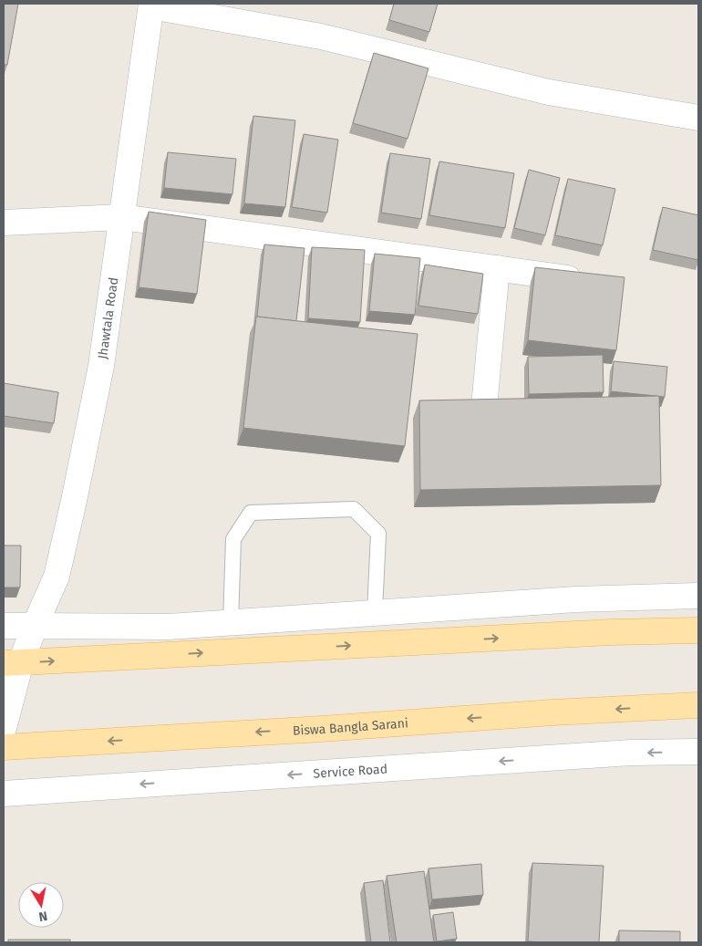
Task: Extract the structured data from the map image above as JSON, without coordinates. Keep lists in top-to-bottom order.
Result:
{
  "streets": {
    "main road": ["Biswa Bangla Sarani"],
    "street": ["Jhawtala Road", "Service Road"]
  },
  "north": "bottom"
}
